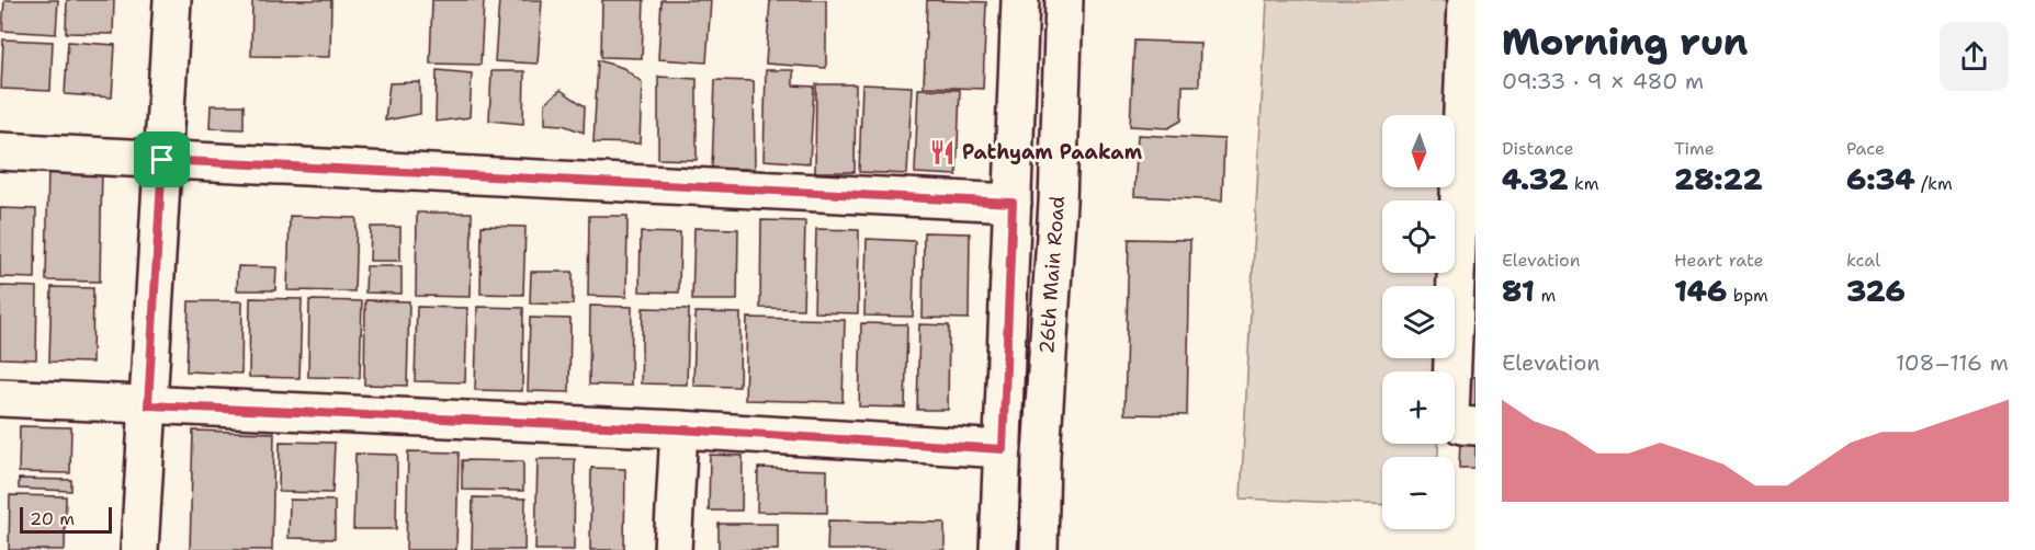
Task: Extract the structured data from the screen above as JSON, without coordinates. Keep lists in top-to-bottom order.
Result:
{
  "streets": {
    "street": ["26th Main Road"]
  },
  "places": {
    "restaurant": ["Pathyam Paakam"]
  },
  "scale_bar": "20 m",
  "north": "bottom",
  "page": {
    "heading": ["Morning run", "09:33 · 9 × 480 m"],
    "stats": [
      ["Distance", "4.32 km"],
      ["Time", "28:22"],
      ["Pace", "6:34 /km"],
      ["Elevation", "81 m"],
      ["Heart rate", "146 bpm"],
      ["kcal", "326"]
    ],
    "map_buttons": ["+", "−"],
    "chart": ["Elevation", "108–116 m"],
    "scale": "20 m"
  }
}
